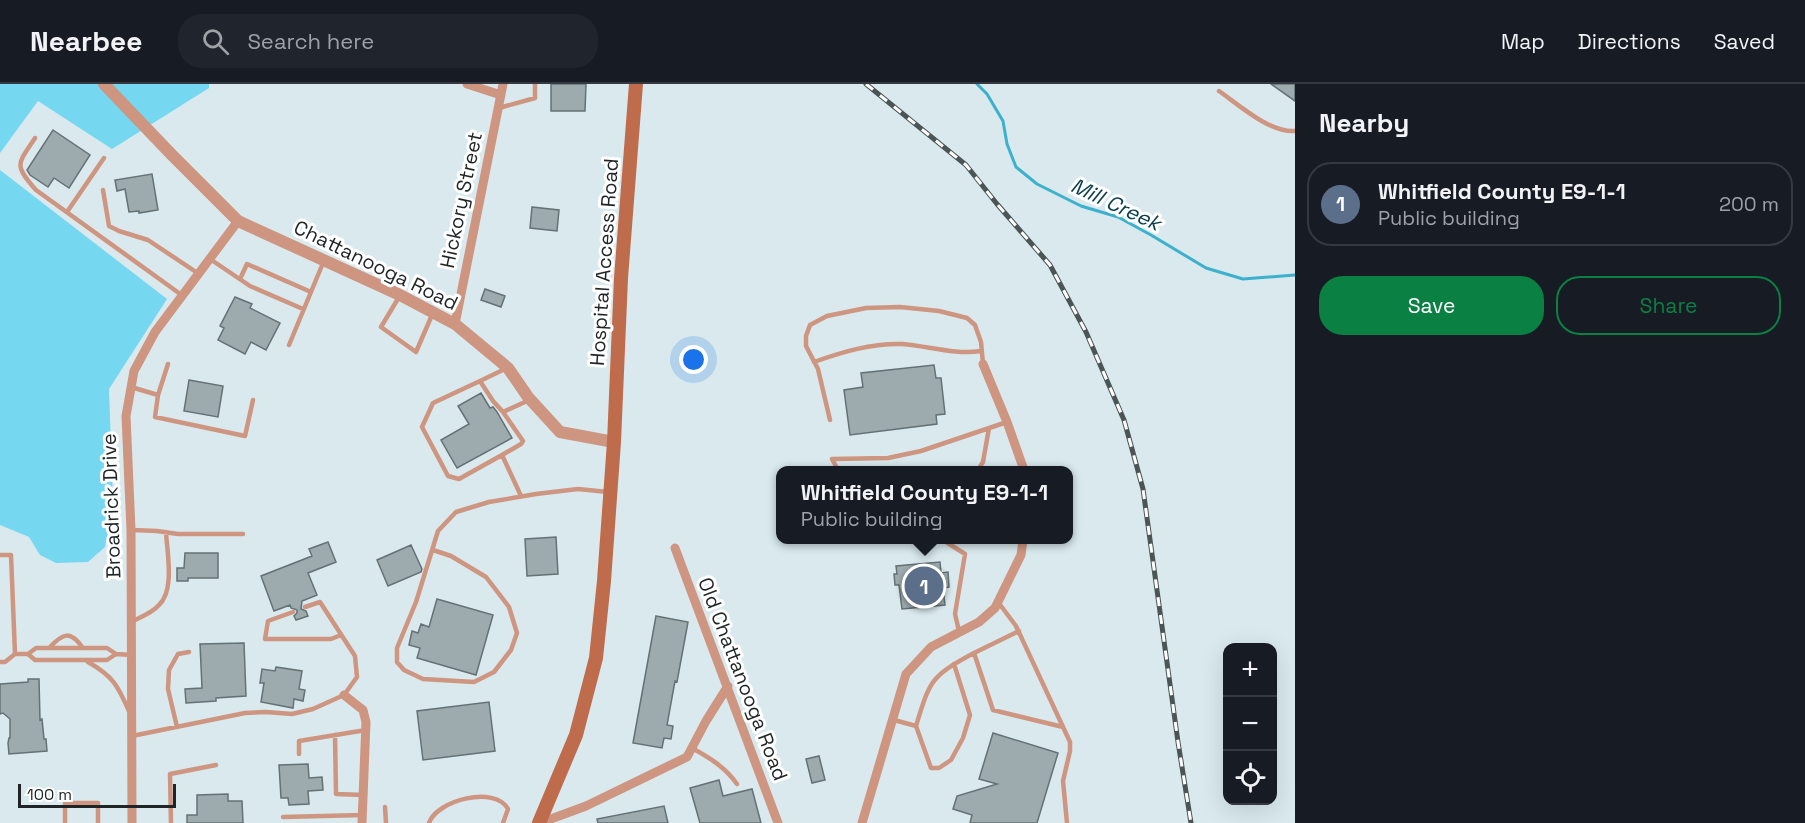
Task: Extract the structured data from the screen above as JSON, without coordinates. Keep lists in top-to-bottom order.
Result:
{
  "streets": {
    "main road": ["Hospital Access Road"],
    "street": [
      "Hickory Street",
      "Chattanooga Road",
      "Broadrick Drive",
      "Old Chattanooga Road"
    ]
  },
  "crossings": [
    ["Hickory Street", "Chattanooga Road"],
    ["Hospital Access Road", "Chattanooga Road"],
    ["Chattanooga Road", "Broadrick Drive"]
  ],
  "water": ["Mill Creek"],
  "scale_bar": "100 m",
  "page": {
    "header": "Nearbee",
    "search": "Search here",
    "nav": ["Map", "Directions", "Saved"],
    "heading": "Nearby",
    "list": [
      {
        "mark": "1",
        "name": "Whitfield County E9-1-1",
        "note": "Public building",
        "value": "200 m"
      }
    ],
    "buttons": ["Save", "Share"],
    "popup": ["Whitfield County E9-1-1", "Public building"],
    "pins": "1",
    "map_buttons": ["+", "−"],
    "scale": "100 m"
  }
}
